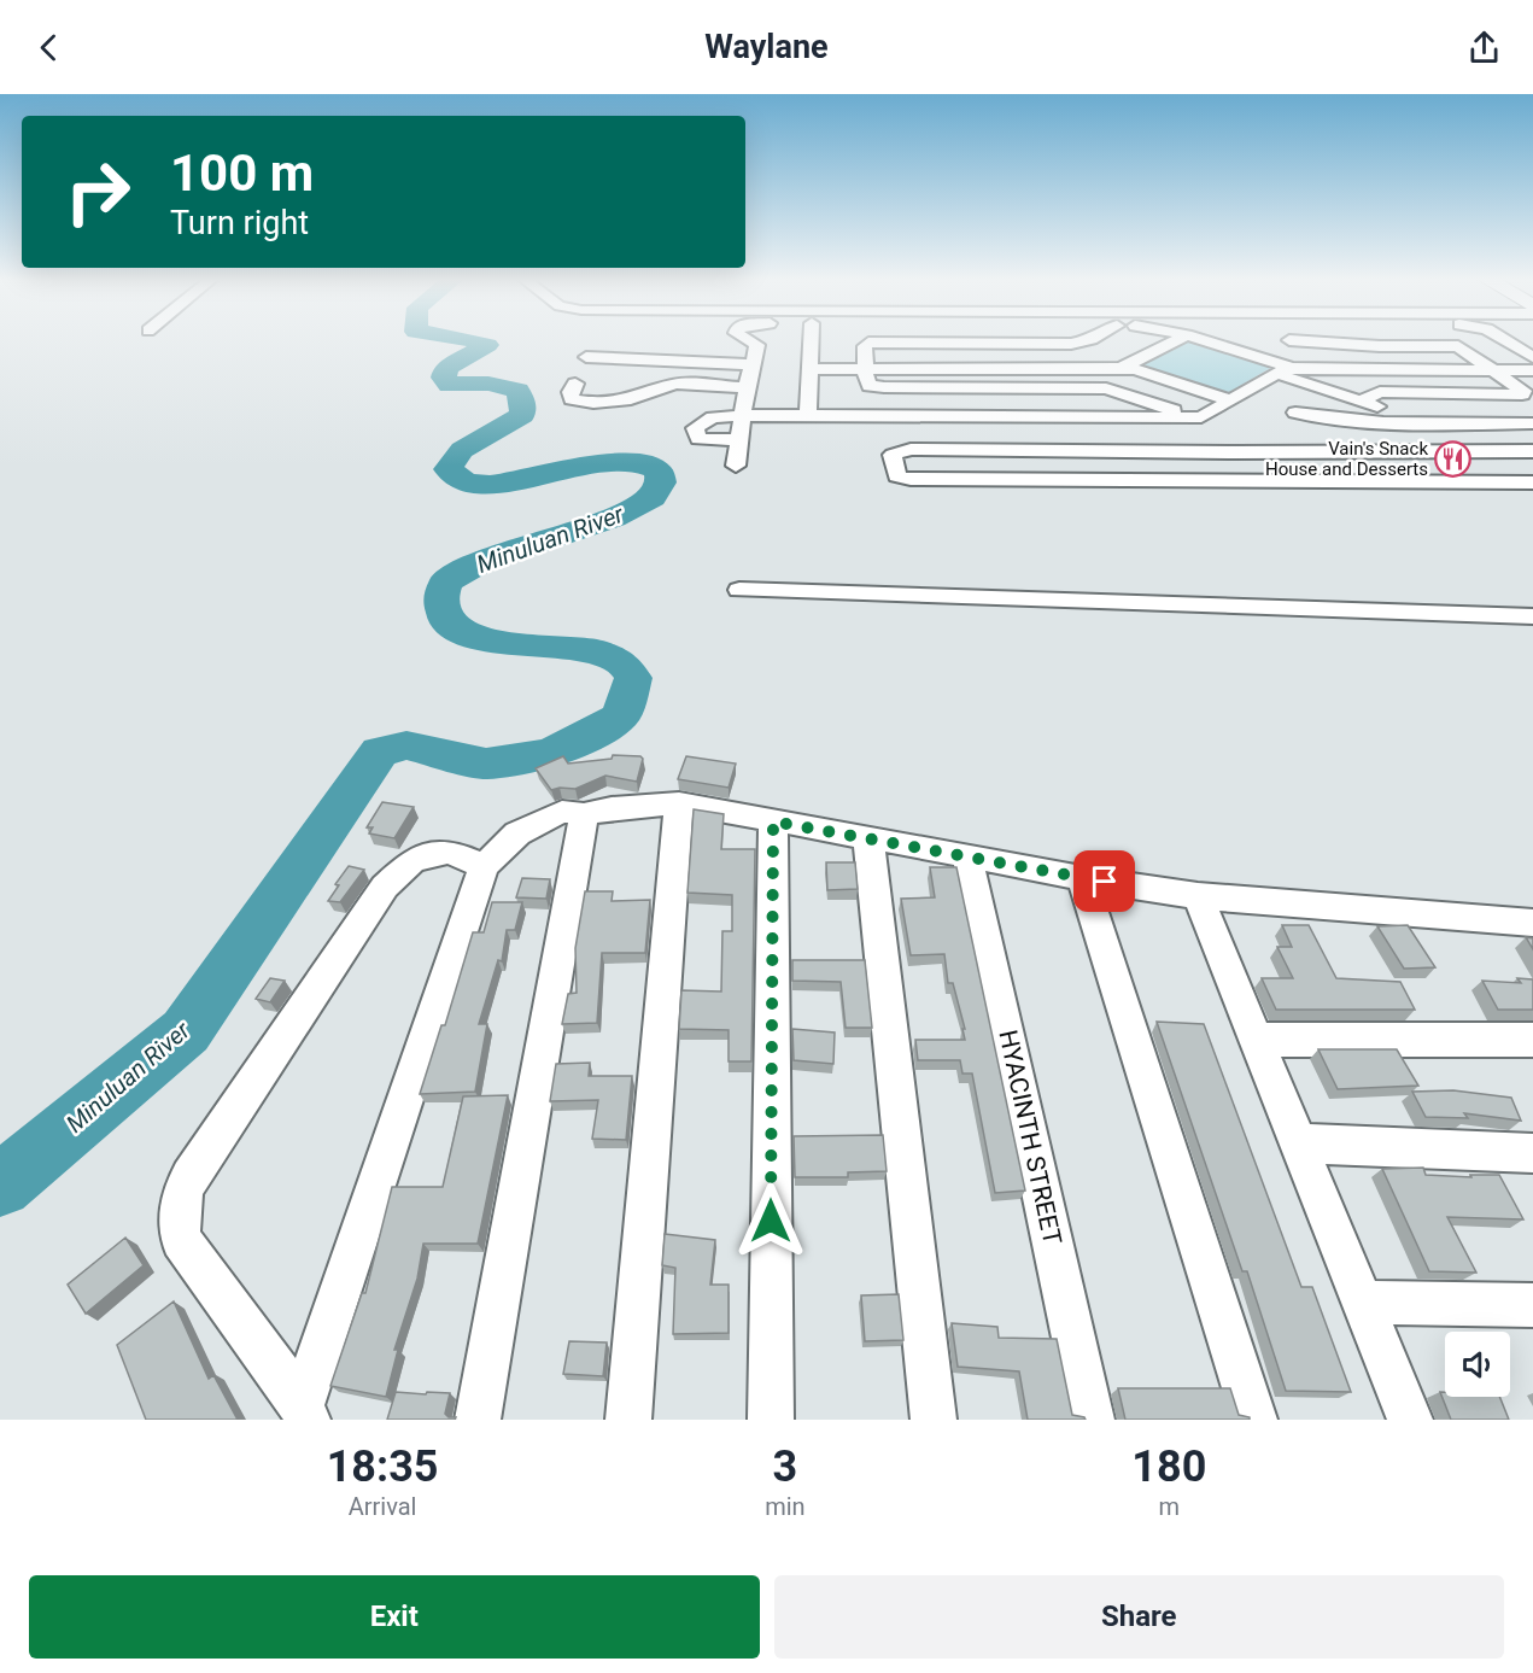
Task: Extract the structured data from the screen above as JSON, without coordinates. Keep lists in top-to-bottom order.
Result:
{
  "streets": {
    "street": ["HYACINTH STREET"]
  },
  "water": ["Minuluan River"],
  "places": {
    "restaurant": ["Vain's Snack House and Desserts"]
  },
  "page": {
    "header": "Waylane",
    "turn": ["100 m", "Turn right"],
    "eta": [
      "18:35",
      "Arrival",
      "3",
      "min",
      "180",
      "m"
    ],
    "buttons": ["Exit", "Share"]
  }
}
